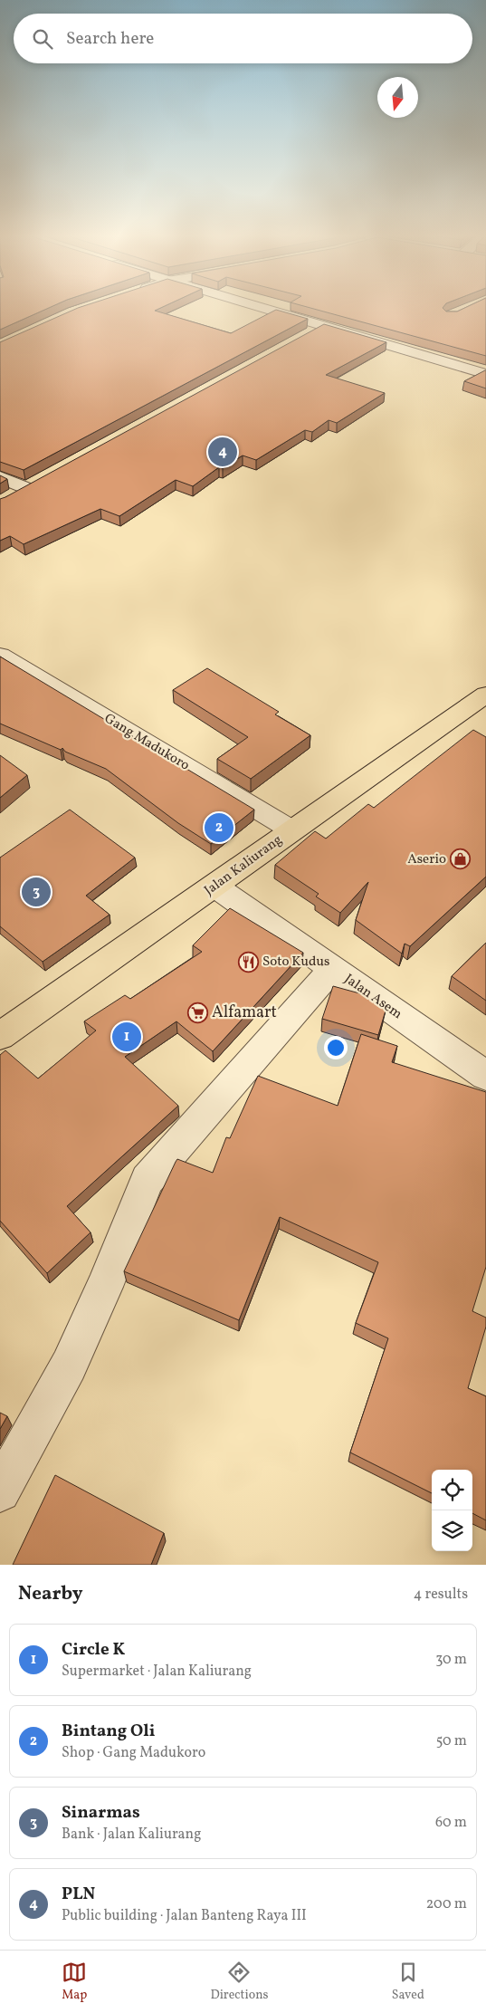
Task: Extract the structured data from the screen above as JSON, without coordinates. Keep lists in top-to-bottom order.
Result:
{
  "streets": {
    "main road": ["Jalan Kaliurang"],
    "street": ["Gang Madukoro", "Jalan Asem"]
  },
  "crossings": [
    ["Gang Madukoro", "Jalan Kaliurang"],
    ["Jalan Kaliurang", "Jalan Asem"]
  ],
  "places": {
    "shop": ["Aserio"],
    "restaurant": ["Soto Kudus"],
    "supermarket": ["Alfamart"]
  },
  "north": "bottom",
  "page": {
    "search": "Search here",
    "pins": [
      "4",
      "2",
      "3",
      "1"
    ],
    "heading": ["Nearby", "4 results"],
    "list": [
      {
        "mark": "1",
        "name": "Circle K",
        "note": "Supermarket · Jalan Kaliurang",
        "value": "30 m"
      },
      {
        "mark": "2",
        "name": "Bintang Oli",
        "note": "Shop · Gang Madukoro",
        "value": "50 m"
      },
      {
        "mark": "3",
        "name": "Sinarmas",
        "note": "Bank · Jalan Kaliurang",
        "value": "60 m"
      },
      {
        "mark": "4",
        "name": "PLN",
        "note": "Public building · Jalan Banteng Raya III",
        "value": "200 m"
      }
    ],
    "nav": ["Map", "Directions", "Saved"]
  }
}
